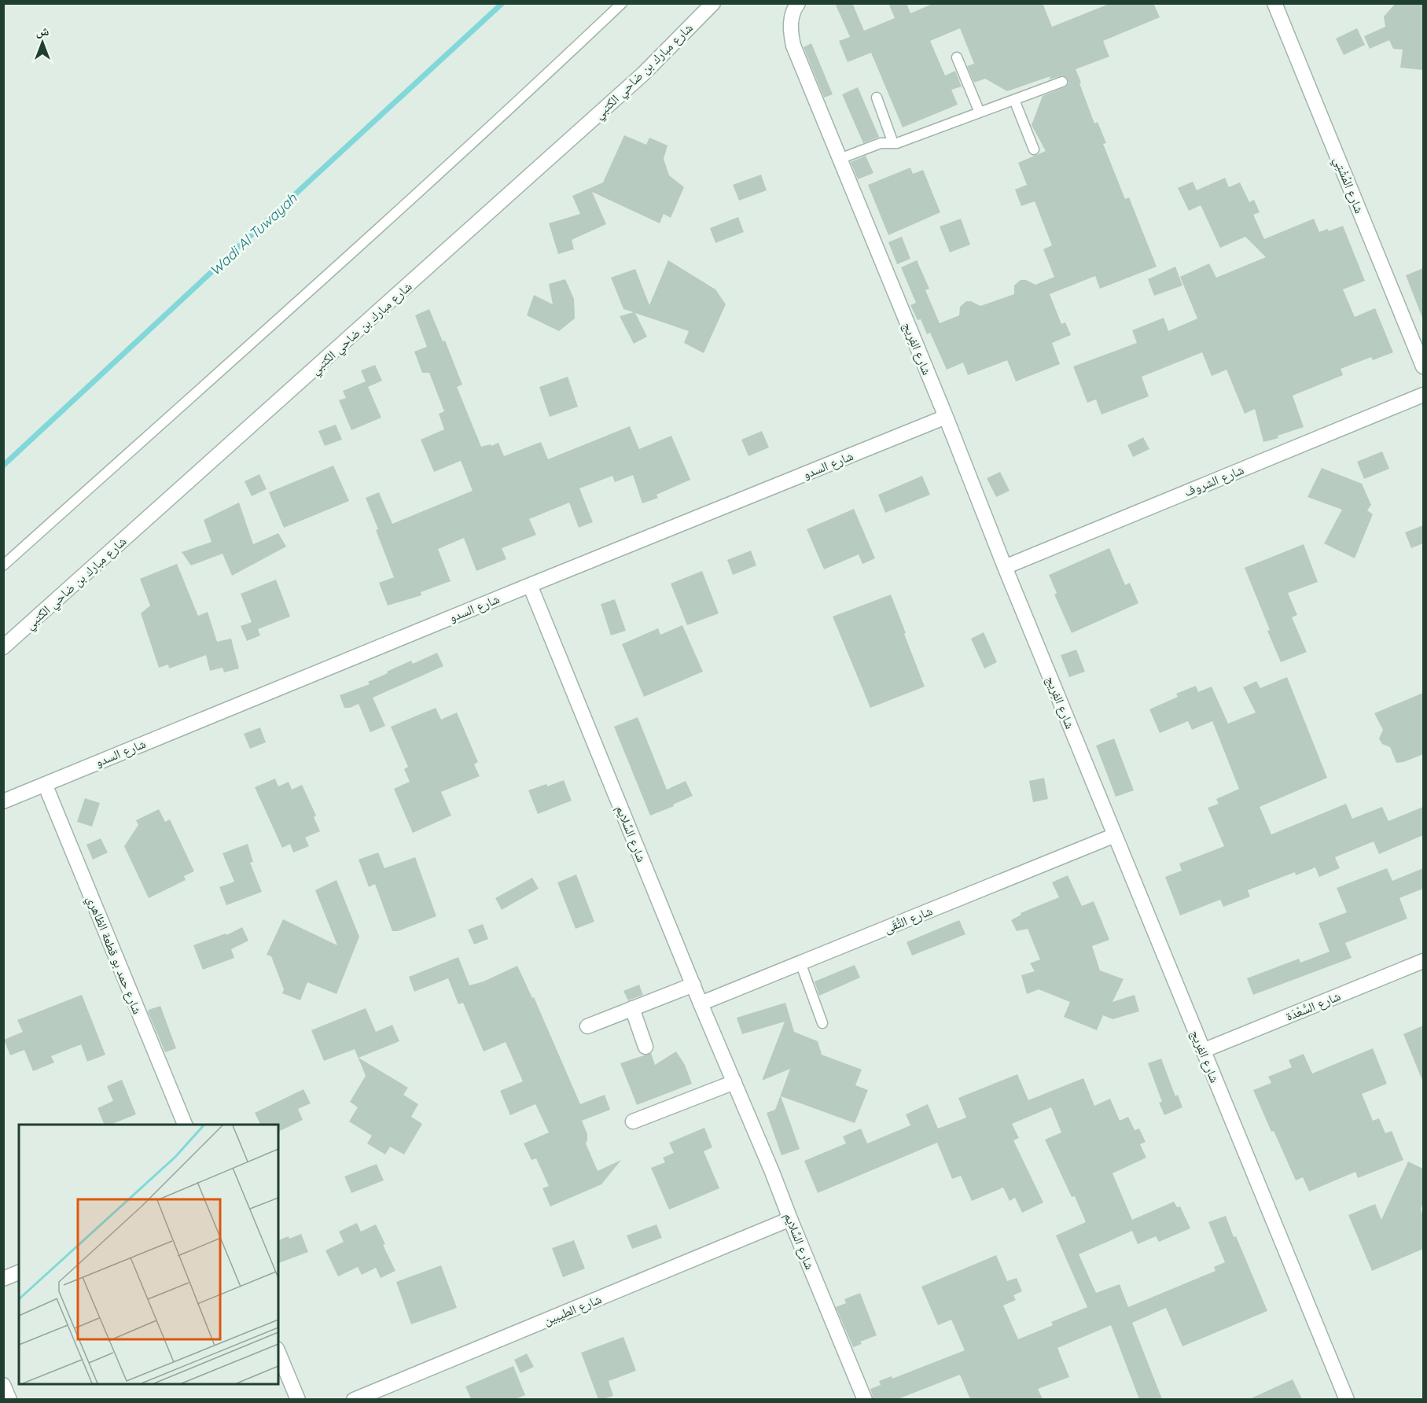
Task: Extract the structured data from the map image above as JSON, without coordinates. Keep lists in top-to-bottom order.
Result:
{
  "streets": {
    "street": [
      "شارع مبارك بن ضاحي الكتبي",
      "شارع المُشْتِي",
      "شارع الفِريج",
      "شارع السدو",
      "شارع الشروف",
      "شارع السَّلايم",
      "شارع التُّقَى",
      "شارع حمد بو قطعة الظاهري",
      "شارع السُّعْدَة",
      "شارع الطيبين"
    ]
  },
  "crossings": [
    ["شارع الفِريج", "شارع السدو"],
    ["شارع الفِريج", "شارع الشروف"],
    ["شارع الفِريج", "شارع التُّقَى"],
    ["شارع الفِريج", "شارع السُّعْدَة"],
    ["شارع السدو", "شارع السَّلايم"],
    ["شارع السدو", "شارع حمد بو قطعة الظاهري"],
    ["شارع السَّلايم", "شارع التُّقَى"],
    ["شارع السَّلايم", "شارع الطيبين"]
  ],
  "water": ["Wadi Al Tuwayah"],
  "north": "top"
}
